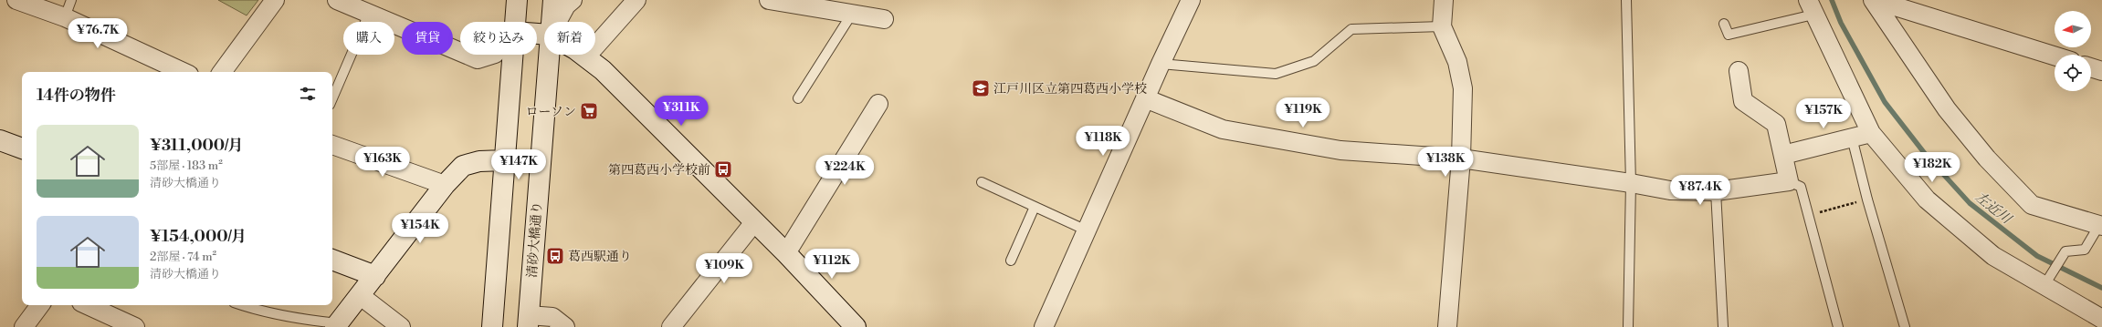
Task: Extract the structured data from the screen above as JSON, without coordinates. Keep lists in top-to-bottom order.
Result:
{
  "streets": {
    "street": ["清砂大橋通り"]
  },
  "water": ["左近川"],
  "places": {
    "school or university": ["江戸川区立第四葛西小学校"],
    "supermarket": ["ローソン"],
    "bus stop": ["第四葛西小学校前", "葛西駅通り"]
  },
  "north": "left",
  "page": {
    "price": [
      "¥76.7K",
      "¥311K",
      "¥119K",
      "¥157K",
      "¥118K",
      "¥163K",
      "¥138K",
      "¥147K",
      "¥182K",
      "¥224K",
      "¥87.4K",
      "¥154K",
      "¥112K",
      "¥109K"
    ],
    "chip": [
      "購入",
      "賃貸",
      "絞り込み",
      "新着"
    ],
    "heading": "14件の物件",
    "list": [
      {
        "name": "¥311,000/月",
        "note": "5部屋 · 183 m² · 清砂大橋通り"
      },
      {
        "name": "¥154,000/月",
        "note": "2部屋 · 74 m² · 清砂大橋通り"
      }
    ]
  }
}
